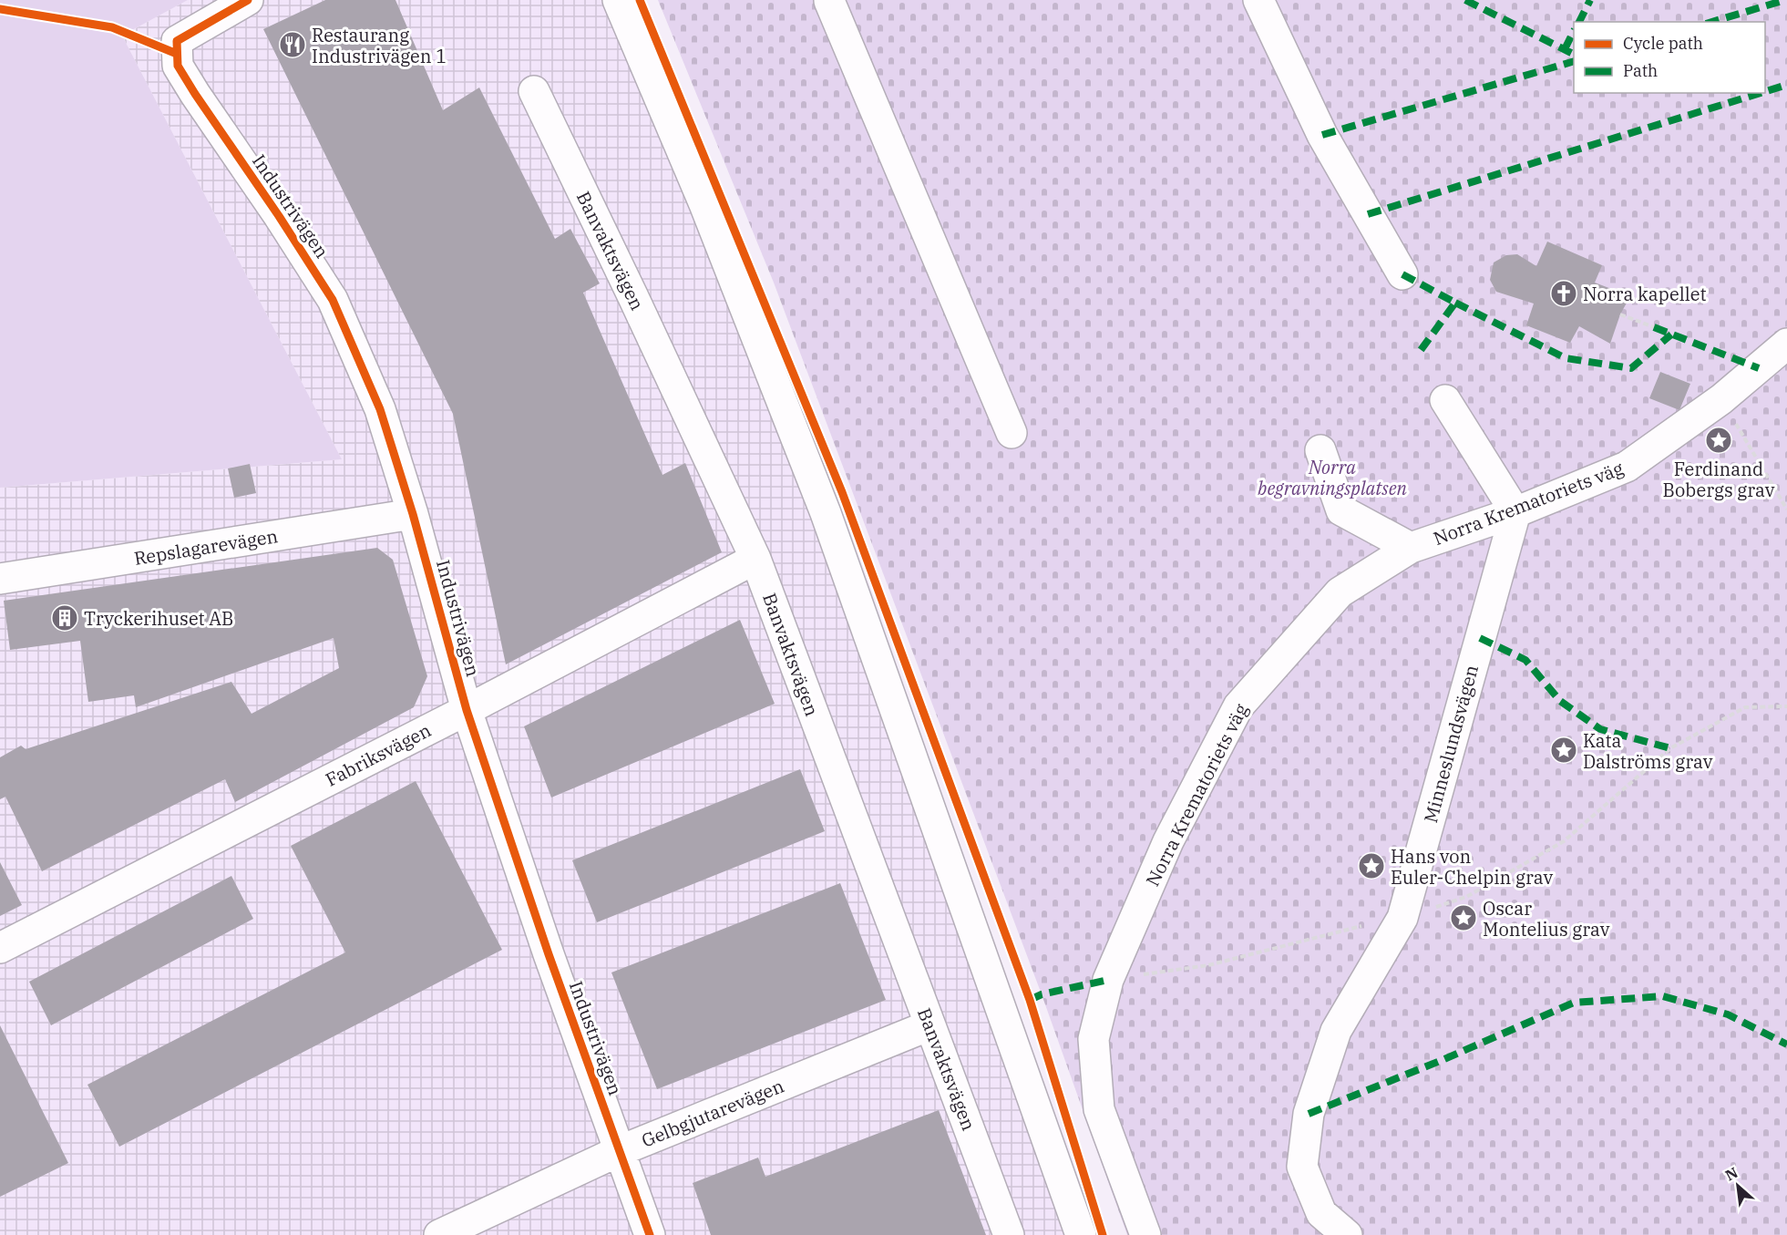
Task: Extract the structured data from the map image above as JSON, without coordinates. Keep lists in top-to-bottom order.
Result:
{
  "streets": {
    "street": [
      "Industrivägen",
      "Banvaktsvägen",
      "Norra Krematoriets väg",
      "Repslagarevägen",
      "Minneslundsvägen",
      "Fabriksvägen",
      "Gelbgjutarevägen"
    ]
  },
  "crossings": [
    ["Industrivägen", "Repslagarevägen"],
    ["Industrivägen", "Fabriksvägen"],
    ["Industrivägen", "Gelbgjutarevägen"],
    ["Banvaktsvägen", "Fabriksvägen"],
    ["Banvaktsvägen", "Gelbgjutarevägen"],
    ["Norra Krematoriets väg", "Minneslundsvägen"]
  ],
  "parks": ["Norra begravningsplatsen"],
  "places": {
    "restaurant": ["Restaurang Industrivägen 1"],
    "church": ["Norra kapellet"],
    "place": [
      "Ferdinand Bobergs grav",
      "Kata Dalströms grav",
      "Hans von Euler-Chelpin grav",
      "Oscar Montelius grav"
    ],
    "building": ["Tryckerihuset AB"]
  },
  "legend": ["Cycle path", "Path"],
  "north": "top left"
}
